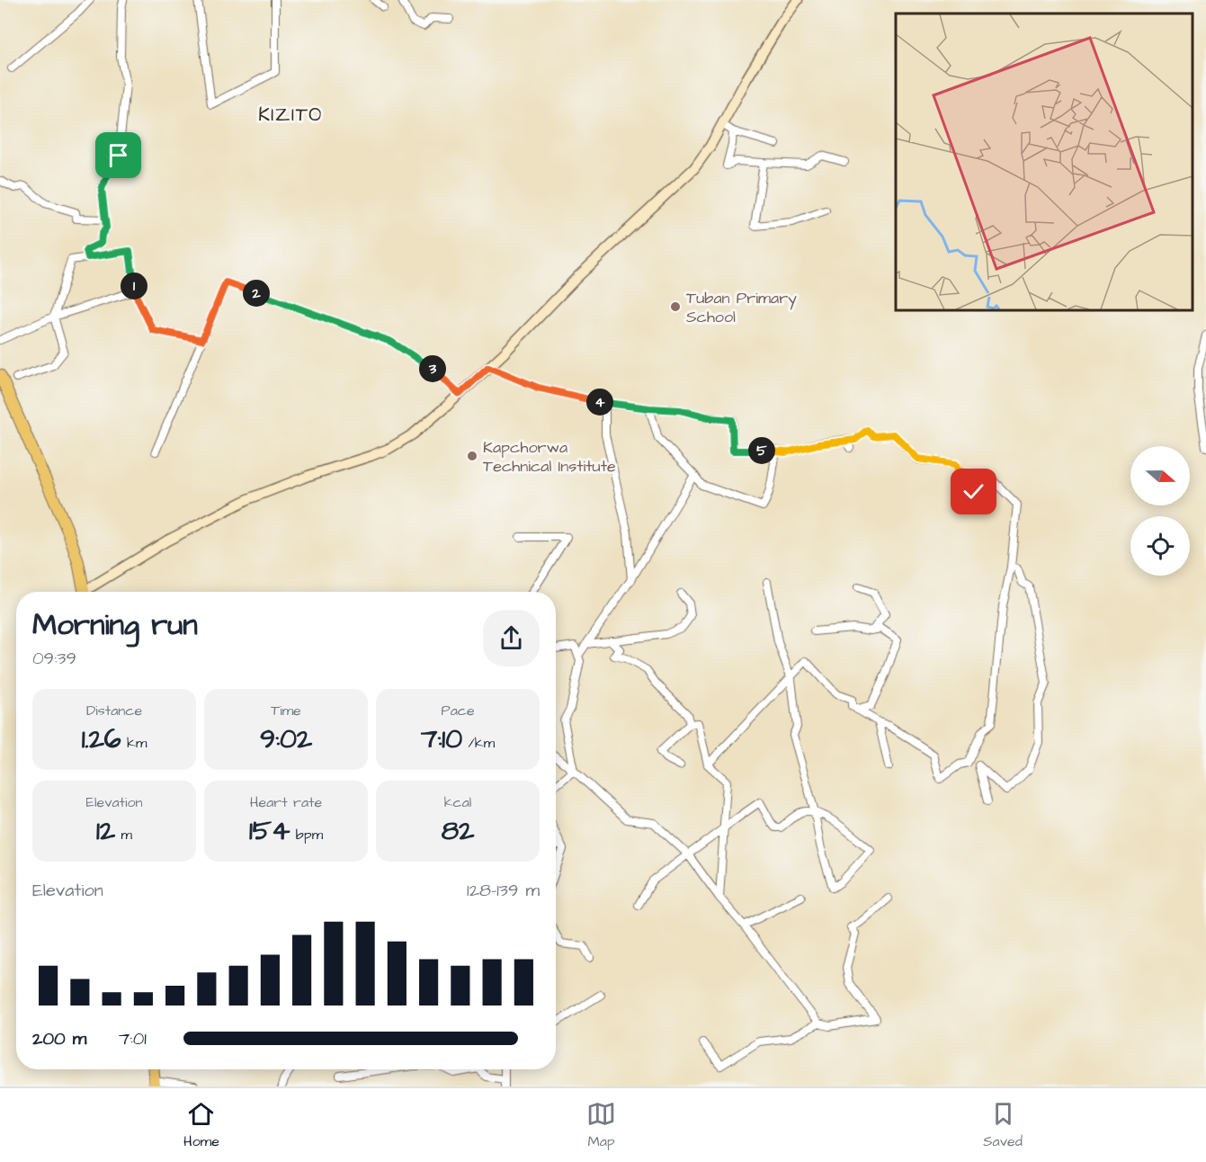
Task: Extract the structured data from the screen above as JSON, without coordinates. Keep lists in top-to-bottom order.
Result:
{
  "districts": ["KIZITO"],
  "places": ["Tuban Primary School", "Kapchorwa Technical Institute"],
  "north": "right",
  "page": {
    "pins": [
      "1",
      "2",
      "3",
      "4",
      "5"
    ],
    "heading": ["Morning run", "09:39"],
    "stats": [
      ["Distance", "1.26 km"],
      ["Time", "9:02"],
      ["Pace", "7:10 /km"],
      ["Elevation", "12 m"],
      ["Heart rate", "154 bpm"],
      ["kcal", "82"]
    ],
    "chart": ["Elevation", "128–139 m"],
    "list": [
      {
        "name": "200 m",
        "note": "7:01"
      }
    ],
    "tabs": ["Home", "Map", "Saved"]
  }
}
